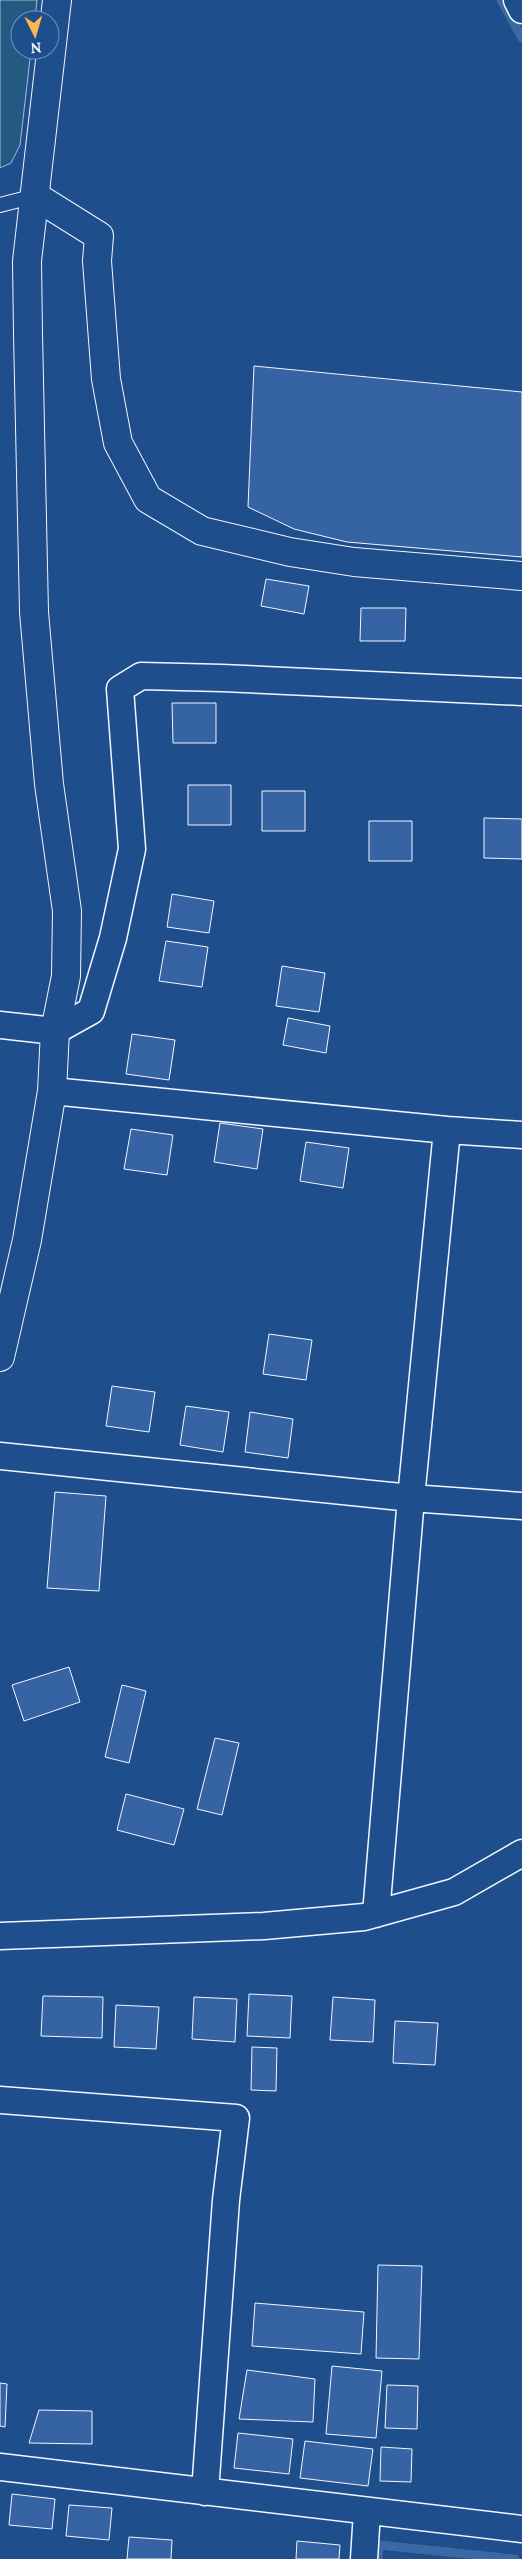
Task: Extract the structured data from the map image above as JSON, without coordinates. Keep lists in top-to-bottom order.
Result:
{
  "north": "bottom"
}
